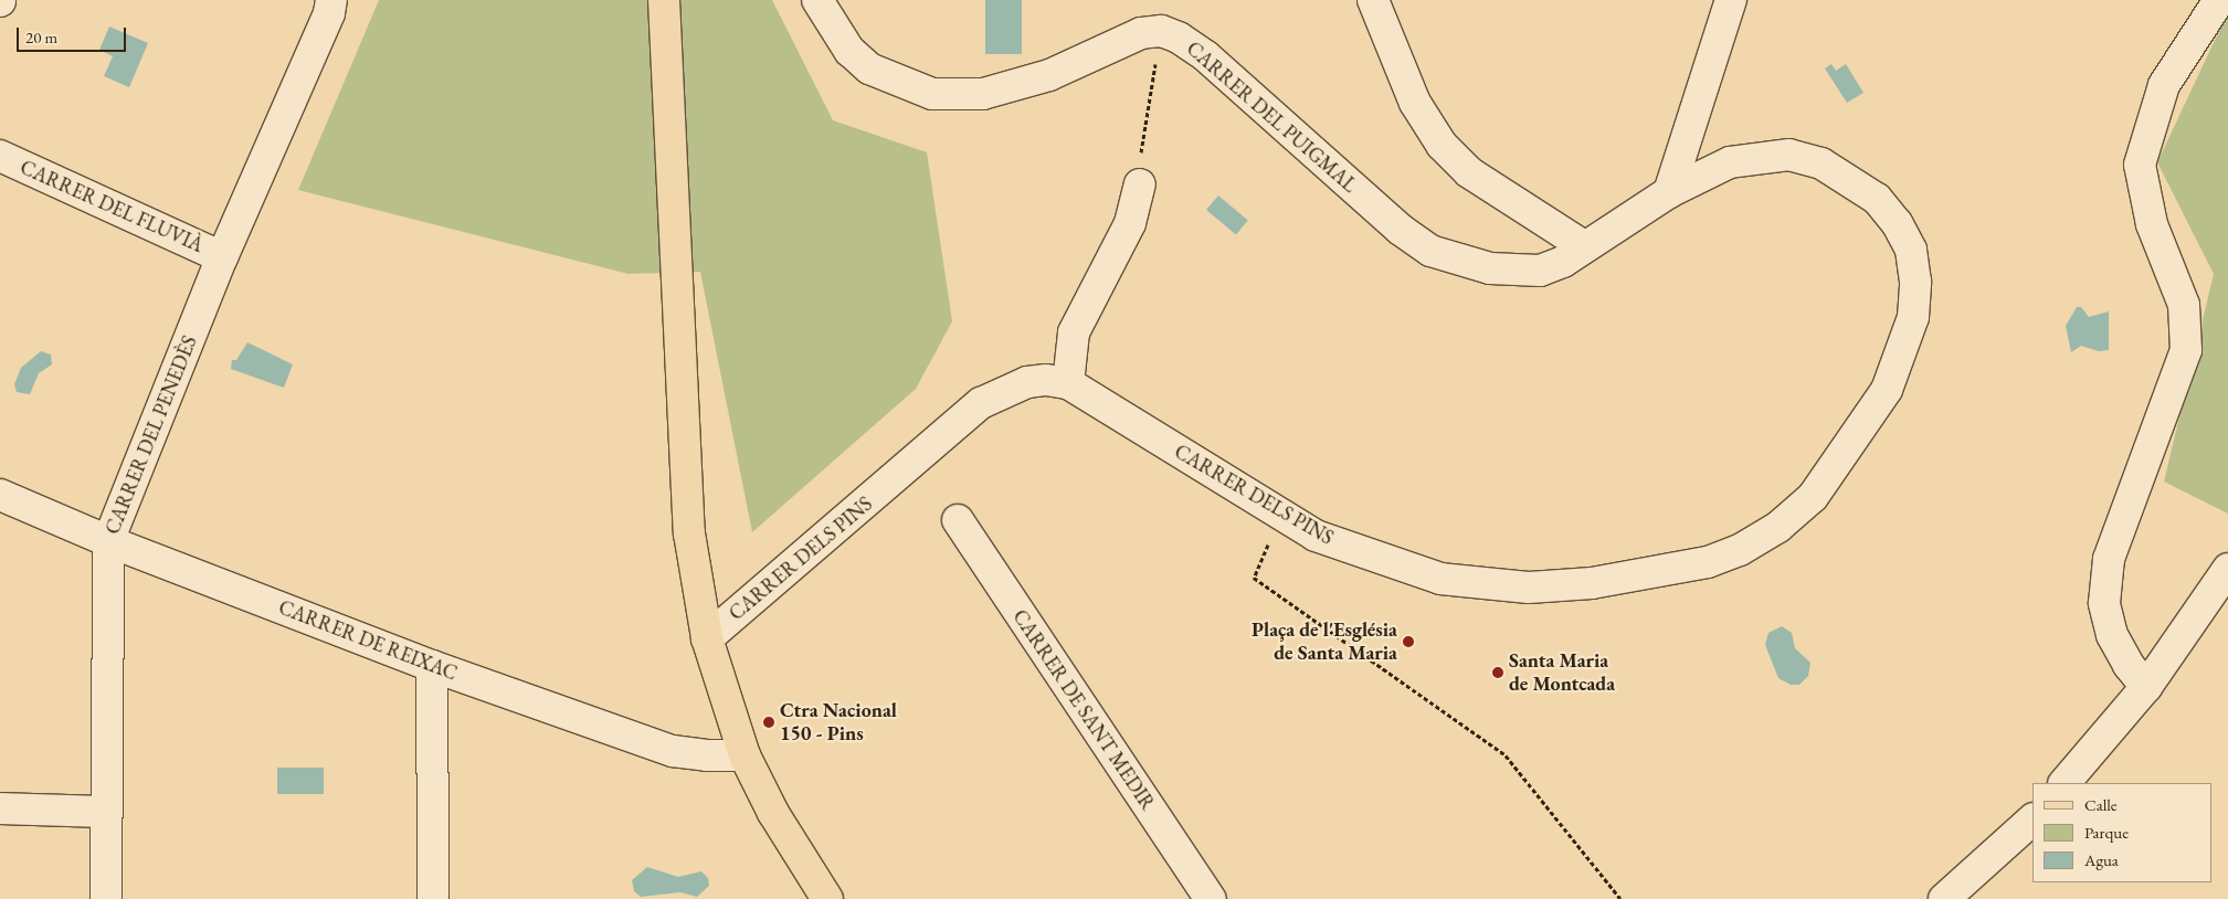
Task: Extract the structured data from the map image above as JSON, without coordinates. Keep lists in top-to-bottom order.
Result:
{
  "streets": {
    "street": [
      "CARRER DEL PUIGMAL",
      "CARRER DEL FLUVIÀ",
      "CARRER DEL PENEDÈS",
      "CARRER DELS PINS",
      "CARRER DE REIXAC",
      "CARRER DE SANT MEDIR"
    ]
  },
  "crossings": [
    ["CARRER DEL PUIGMAL", "CARRER DELS PINS"],
    ["CARRER DEL FLUVIÀ", "CARRER DEL PENEDÈS"],
    ["CARRER DEL PENEDÈS", "CARRER DE REIXAC"]
  ],
  "places": ["Plaça de l'Església de Santa Maria", "Santa Maria de Montcada", "Ctra Nacional 150 - Pins"],
  "legend": ["Calle", "Parque", "Agua"],
  "scale_bar": "20 m"
}
